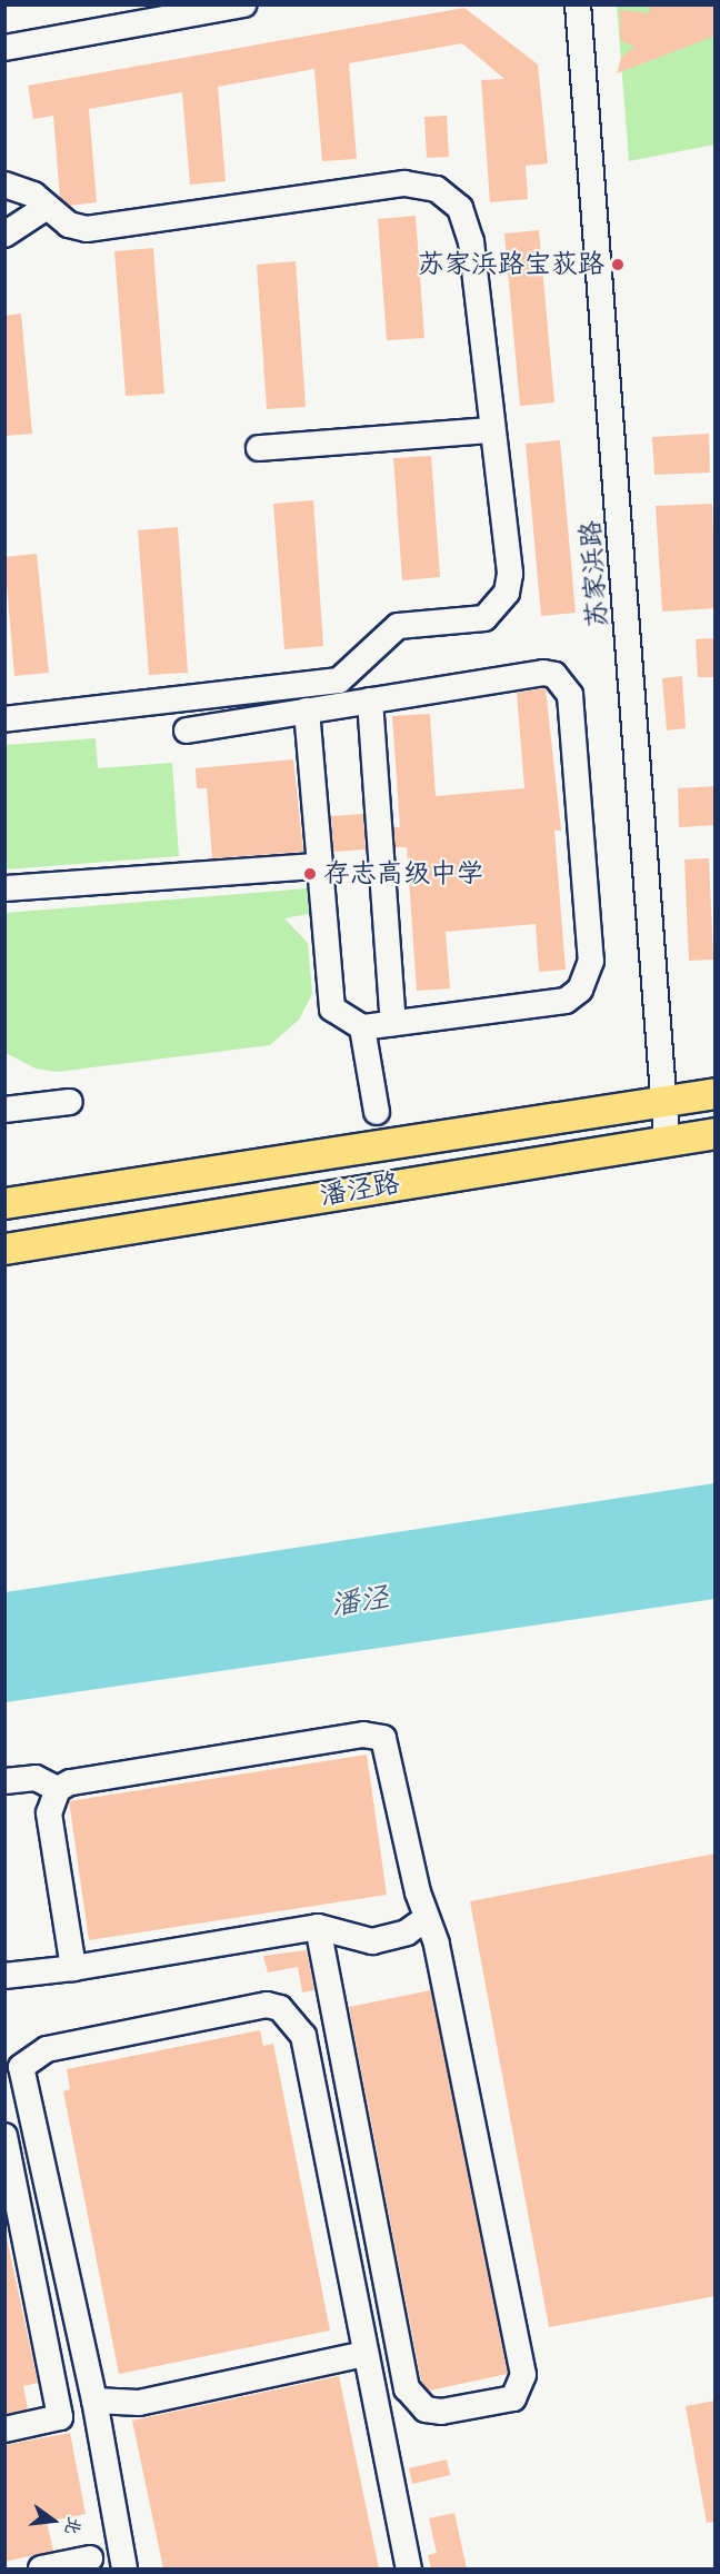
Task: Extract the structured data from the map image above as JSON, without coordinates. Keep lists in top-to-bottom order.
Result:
{
  "streets": {
    "main road": ["潘泾路"],
    "street": ["苏家浜路"]
  },
  "crossings": [
    ["苏家浜路", "潘泾路"]
  ],
  "water": ["潘泾"],
  "places": ["苏家浜路宝荻路", "存志高级中学"],
  "north": "right"
}
